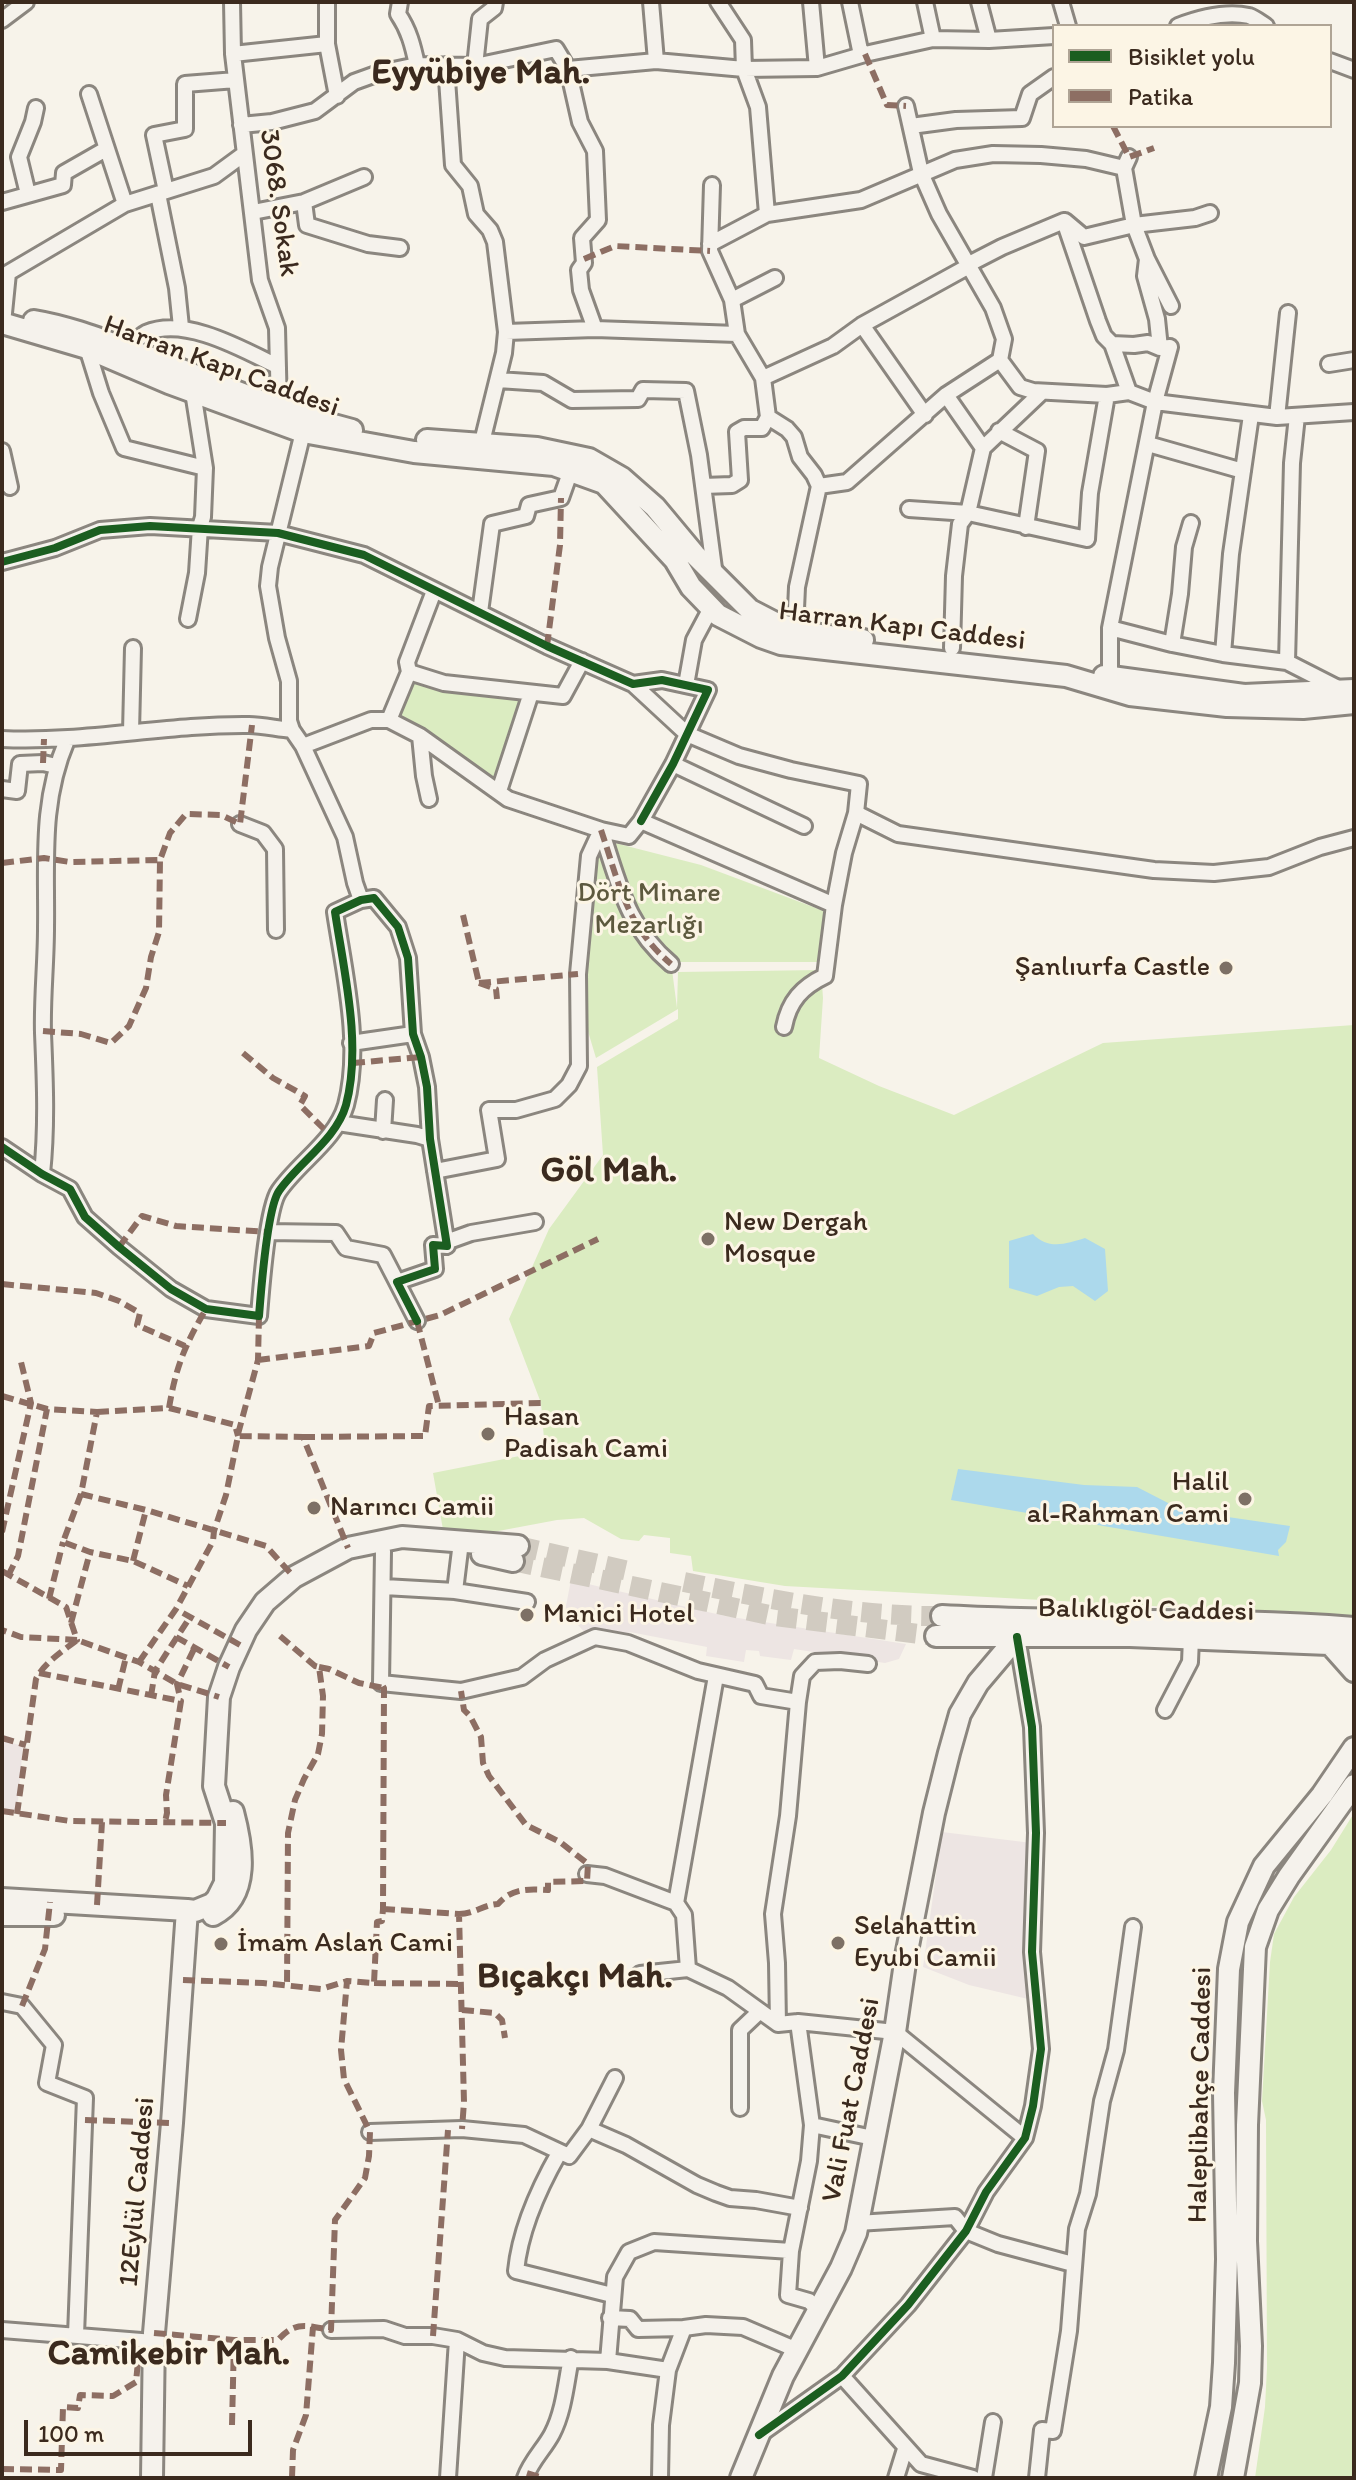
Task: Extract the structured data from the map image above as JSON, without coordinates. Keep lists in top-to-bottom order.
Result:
{
  "streets": {
    "main road": [
      "Harran Kapı Caddesi",
      "Balıklıgöl Caddesi",
      "Haleplibahçe Caddesi",
      "Vali Fuat Caddesi",
      "12Eylül Caddesi"
    ],
    "street": ["3068. Sokak"]
  },
  "crossings": [
    ["3068. Sokak", "Harran Kapı Caddesi"],
    ["Balıklıgöl Caddesi", "Vali Fuat Caddesi"]
  ],
  "districts": [
    "Eyyübiye Mah.",
    "Göl Mah.",
    "Bıçakçı Mah.",
    "Camikebir Mah."
  ],
  "parks": ["Dört Minare Mezarlığı"],
  "places": [
    "Şanlıurfa Castle",
    "New Dergah Mosque",
    "Hasan Padisah Cami",
    "Halil al-Rahman Cami",
    "Narıncı Camii",
    "Manici Hotel",
    "Selahattin Eyubi Camii",
    "İmam Aslan Cami"
  ],
  "legend": ["Bisiklet yolu", "Patika"],
  "scale_bar": "100 m"
}
